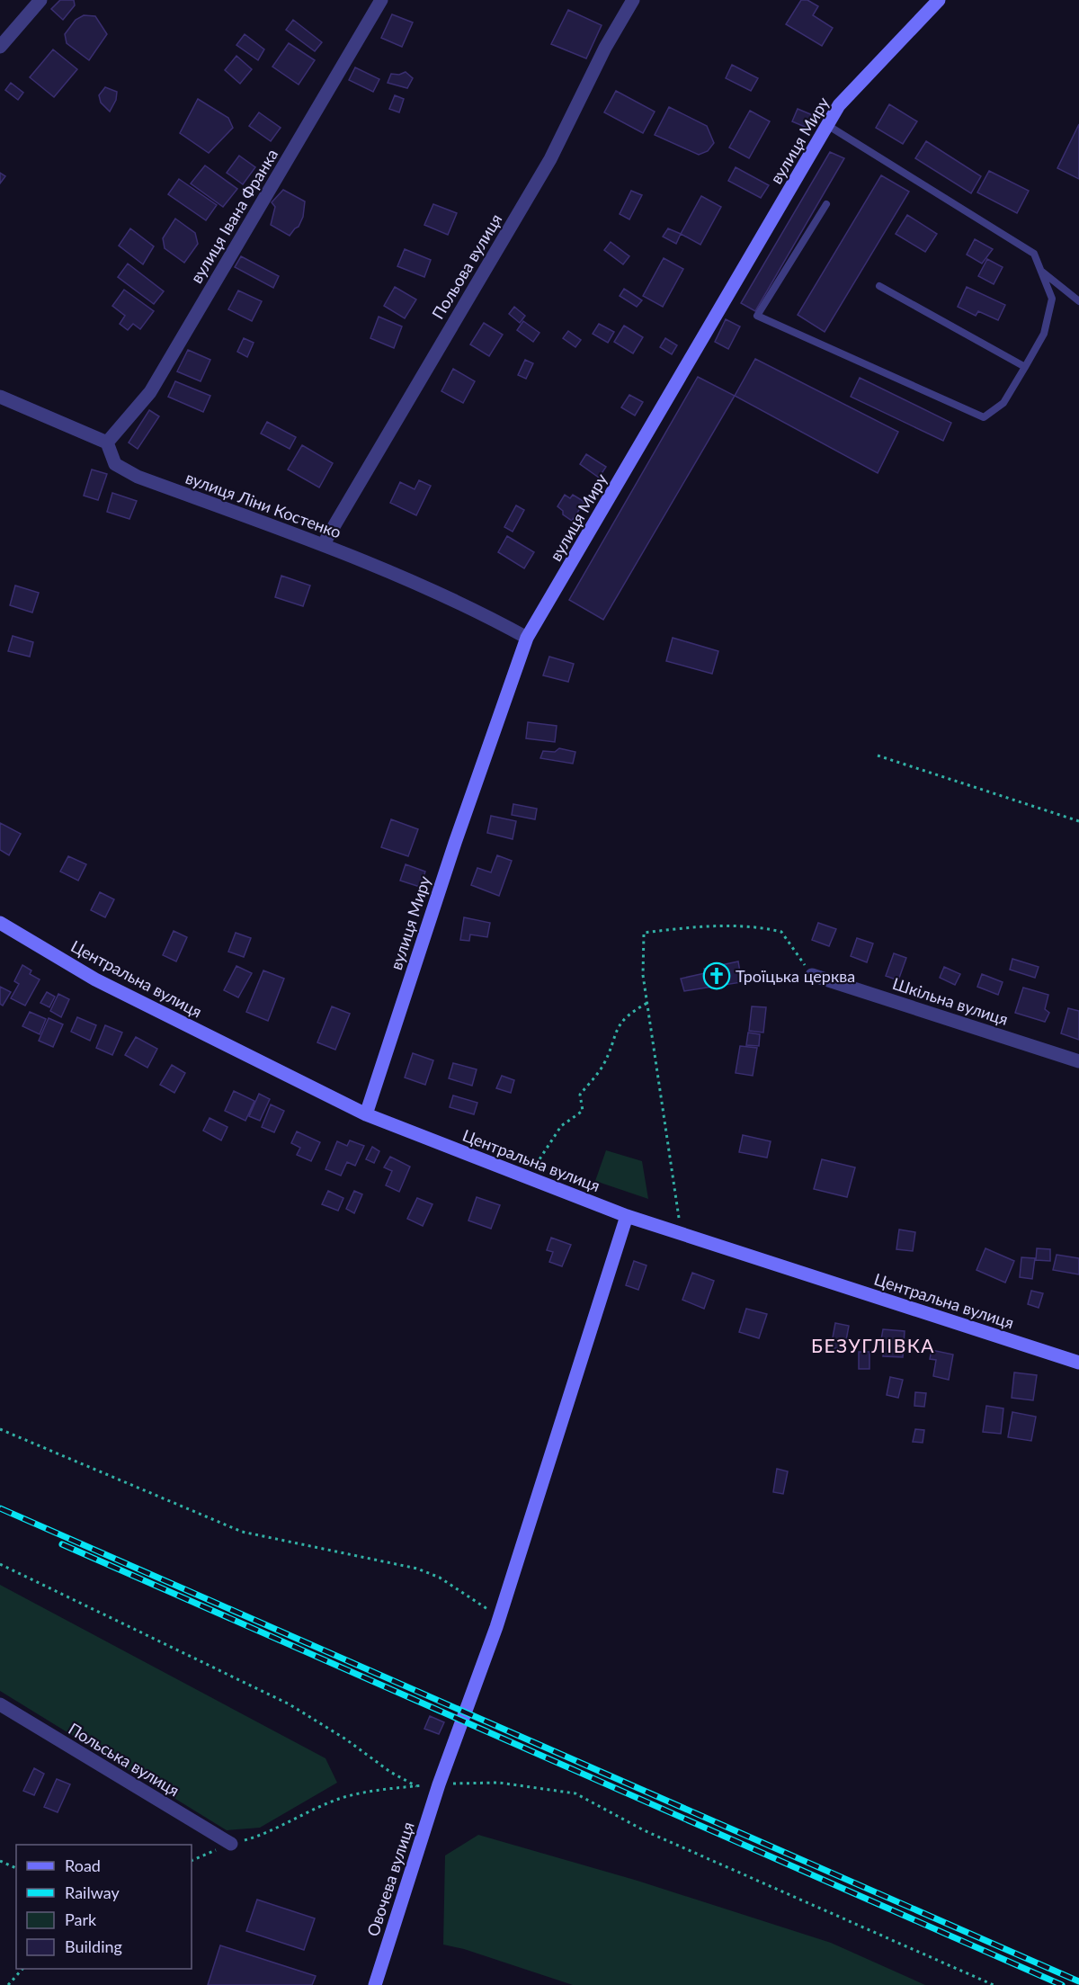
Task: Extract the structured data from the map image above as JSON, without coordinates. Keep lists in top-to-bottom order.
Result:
{
  "streets": {
    "street": [
      "вулиця Миру",
      "вулиця Івана Франка",
      "Польова вулиця",
      "вулиця Ліни Костенко",
      "Центральна вулиця",
      "Шкільна вулиця",
      "Польська вулиця",
      "Овочева вулиця"
    ]
  },
  "crossings": [
    ["вулиця Миру", "вулиця Ліни Костенко"],
    ["вулиця Миру", "Центральна вулиця"],
    ["вулиця Івана Франка", "вулиця Ліни Костенко"],
    ["Польова вулиця", "вулиця Ліни Костенко"],
    ["Центральна вулиця", "Овочева вулиця"]
  ],
  "districts": ["БЕЗУГЛІВКА"],
  "places": {
    "church": ["Троїцька церква"]
  },
  "legend": [
    "Road",
    "Railway",
    "Park",
    "Building"
  ]
}
